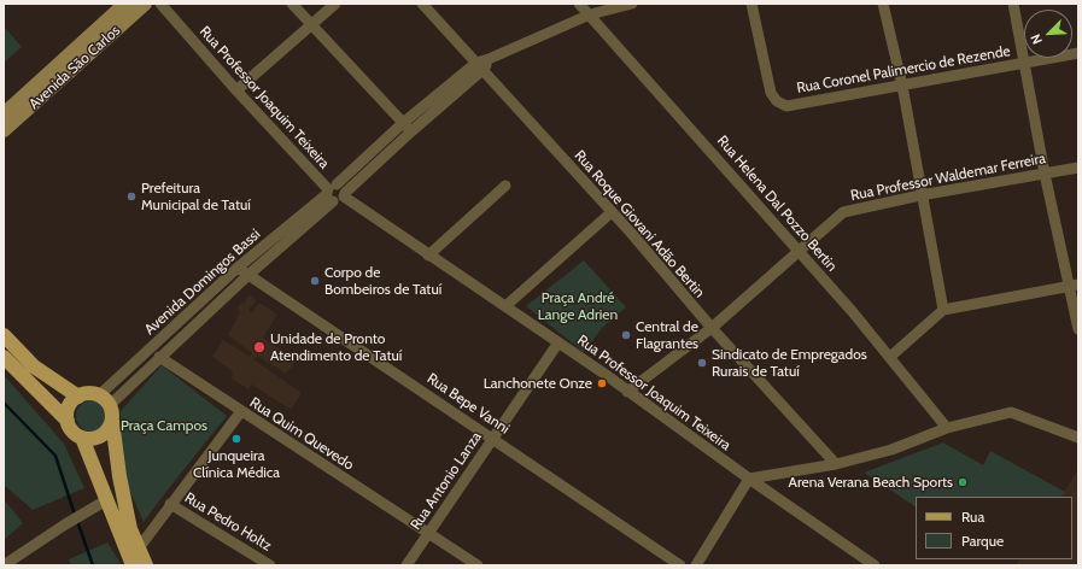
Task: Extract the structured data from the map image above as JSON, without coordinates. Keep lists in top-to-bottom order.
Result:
{
  "streets": {
    "main road": ["Avenida São Carlos"],
    "street": [
      "Rua Coronel Palimercio de Rezende",
      "Rua Professor Joaquim Teixeira",
      "Rua Professor Waldemar Ferreira",
      "Rua Helena Dal Pozzo Bertin",
      "Rua Roque Giovani Adão Bertin",
      "Avenida Domingos Bassi",
      "Rua Bepe Vanni",
      "Rua Quim Quevedo",
      "Rua Antonio Lanza",
      "Rua Pedro Holtz"
    ]
  },
  "crossings": [
    ["Rua Professor Joaquim Teixeira", "Rua Professor Waldemar Ferreira"],
    ["Rua Professor Joaquim Teixeira", "Avenida Domingos Bassi"],
    ["Rua Professor Joaquim Teixeira", "Rua Antonio Lanza"],
    ["Rua Professor Waldemar Ferreira", "Rua Helena Dal Pozzo Bertin"],
    ["Rua Professor Waldemar Ferreira", "Rua Roque Giovani Adão Bertin"],
    ["Rua Roque Giovani Adão Bertin", "Avenida Domingos Bassi"],
    ["Avenida Domingos Bassi", "Rua Bepe Vanni"],
    ["Avenida Domingos Bassi", "Rua Quim Quevedo"],
    ["Rua Bepe Vanni", "Rua Antonio Lanza"],
    ["Rua Quim Quevedo", "Rua Antonio Lanza"]
  ],
  "parks": ["Praça André Lange Adrien", "Praça Campos"],
  "places": [
    "Prefeitura Municipal de Tatuí",
    "Corpo de Bombeiros de Tatuí",
    "Central de Flagrantes",
    "Unidade de Pronto Atendimento de Tatuí",
    "Sindicato de Empregados Rurais de Tatuí",
    "Lanchonete Onze",
    "Junqueira Clínica Médica",
    "Arena Verana Beach Sports"
  ],
  "legend": ["Rua", "Parque"],
  "north": "bottom left"
}
